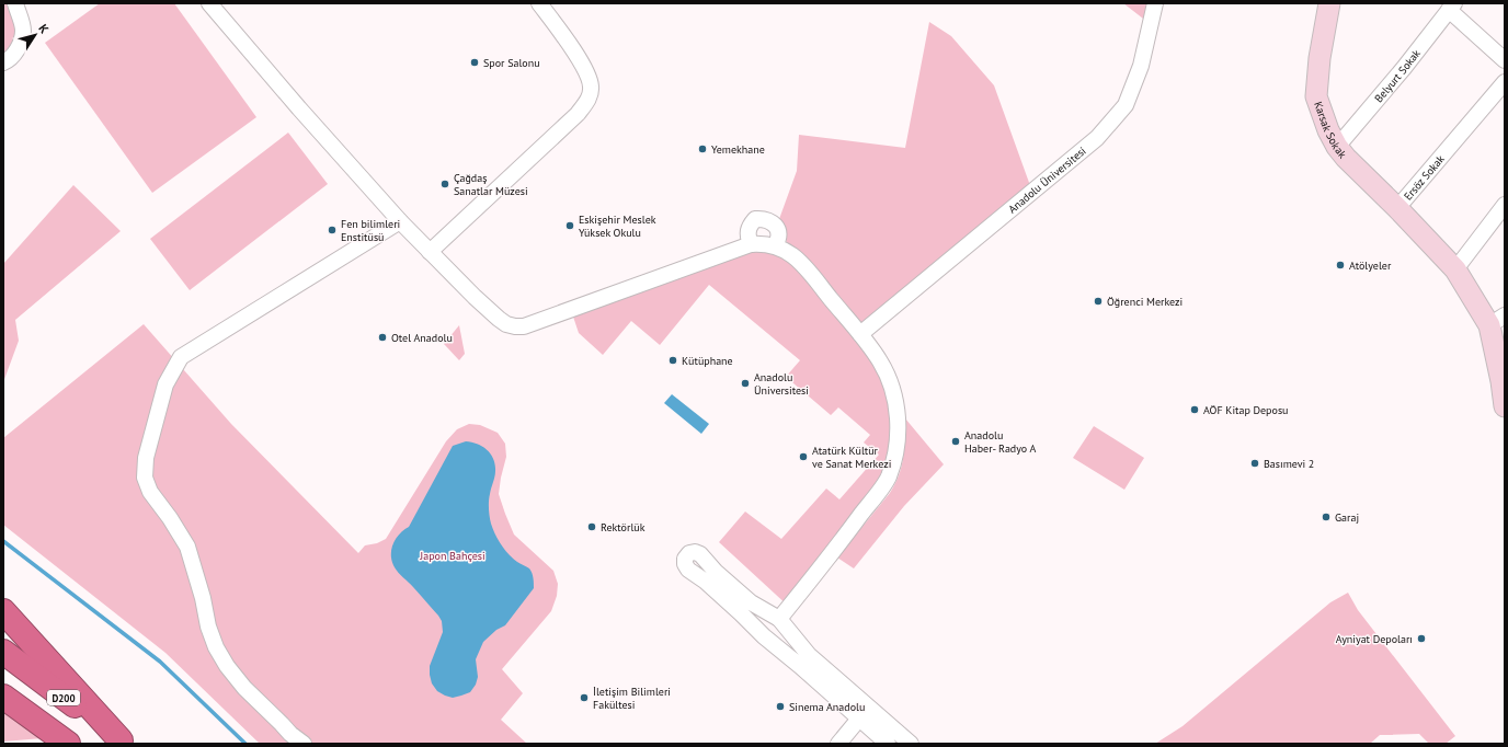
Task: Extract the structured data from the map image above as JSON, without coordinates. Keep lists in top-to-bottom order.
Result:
{
  "streets": {
    "highway": ["D200"],
    "main road": ["Karsak Sokak", "Ersöz Sokak"],
    "street": ["Belyurt Sokak", "Anadolu Üniversitesi"]
  },
  "crossings": [
    ["Belyurt Sokak", "Karsak Sokak"],
    ["Karsak Sokak", "Ersöz Sokak"]
  ],
  "parks": ["Japon Bahçesi"],
  "places": [
    "Spor Salonu",
    "Yemekhane",
    "Çağdaş Sanatlar Müzesi",
    "Eskişehir Meslek Yüksek Okulu",
    "Fen bilimleri Enstitüsü",
    "Atölyeler",
    "Öğrenci Merkezi",
    "Otel Anadolu",
    "Kütüphane",
    "Anadolu Üniversitesi",
    "AÖF Kitap Deposu",
    "Anadolu Haber- Radyo A",
    "Atatürk Kültür ve Sanat Merkezi",
    "Basımevi 2",
    "Garaj",
    "Rektörlük",
    "Ayniyat Depoları",
    "İletişim Bilimleri Fakültesi",
    "Sinema Anadolu"
  ],
  "north": "top right"
}
